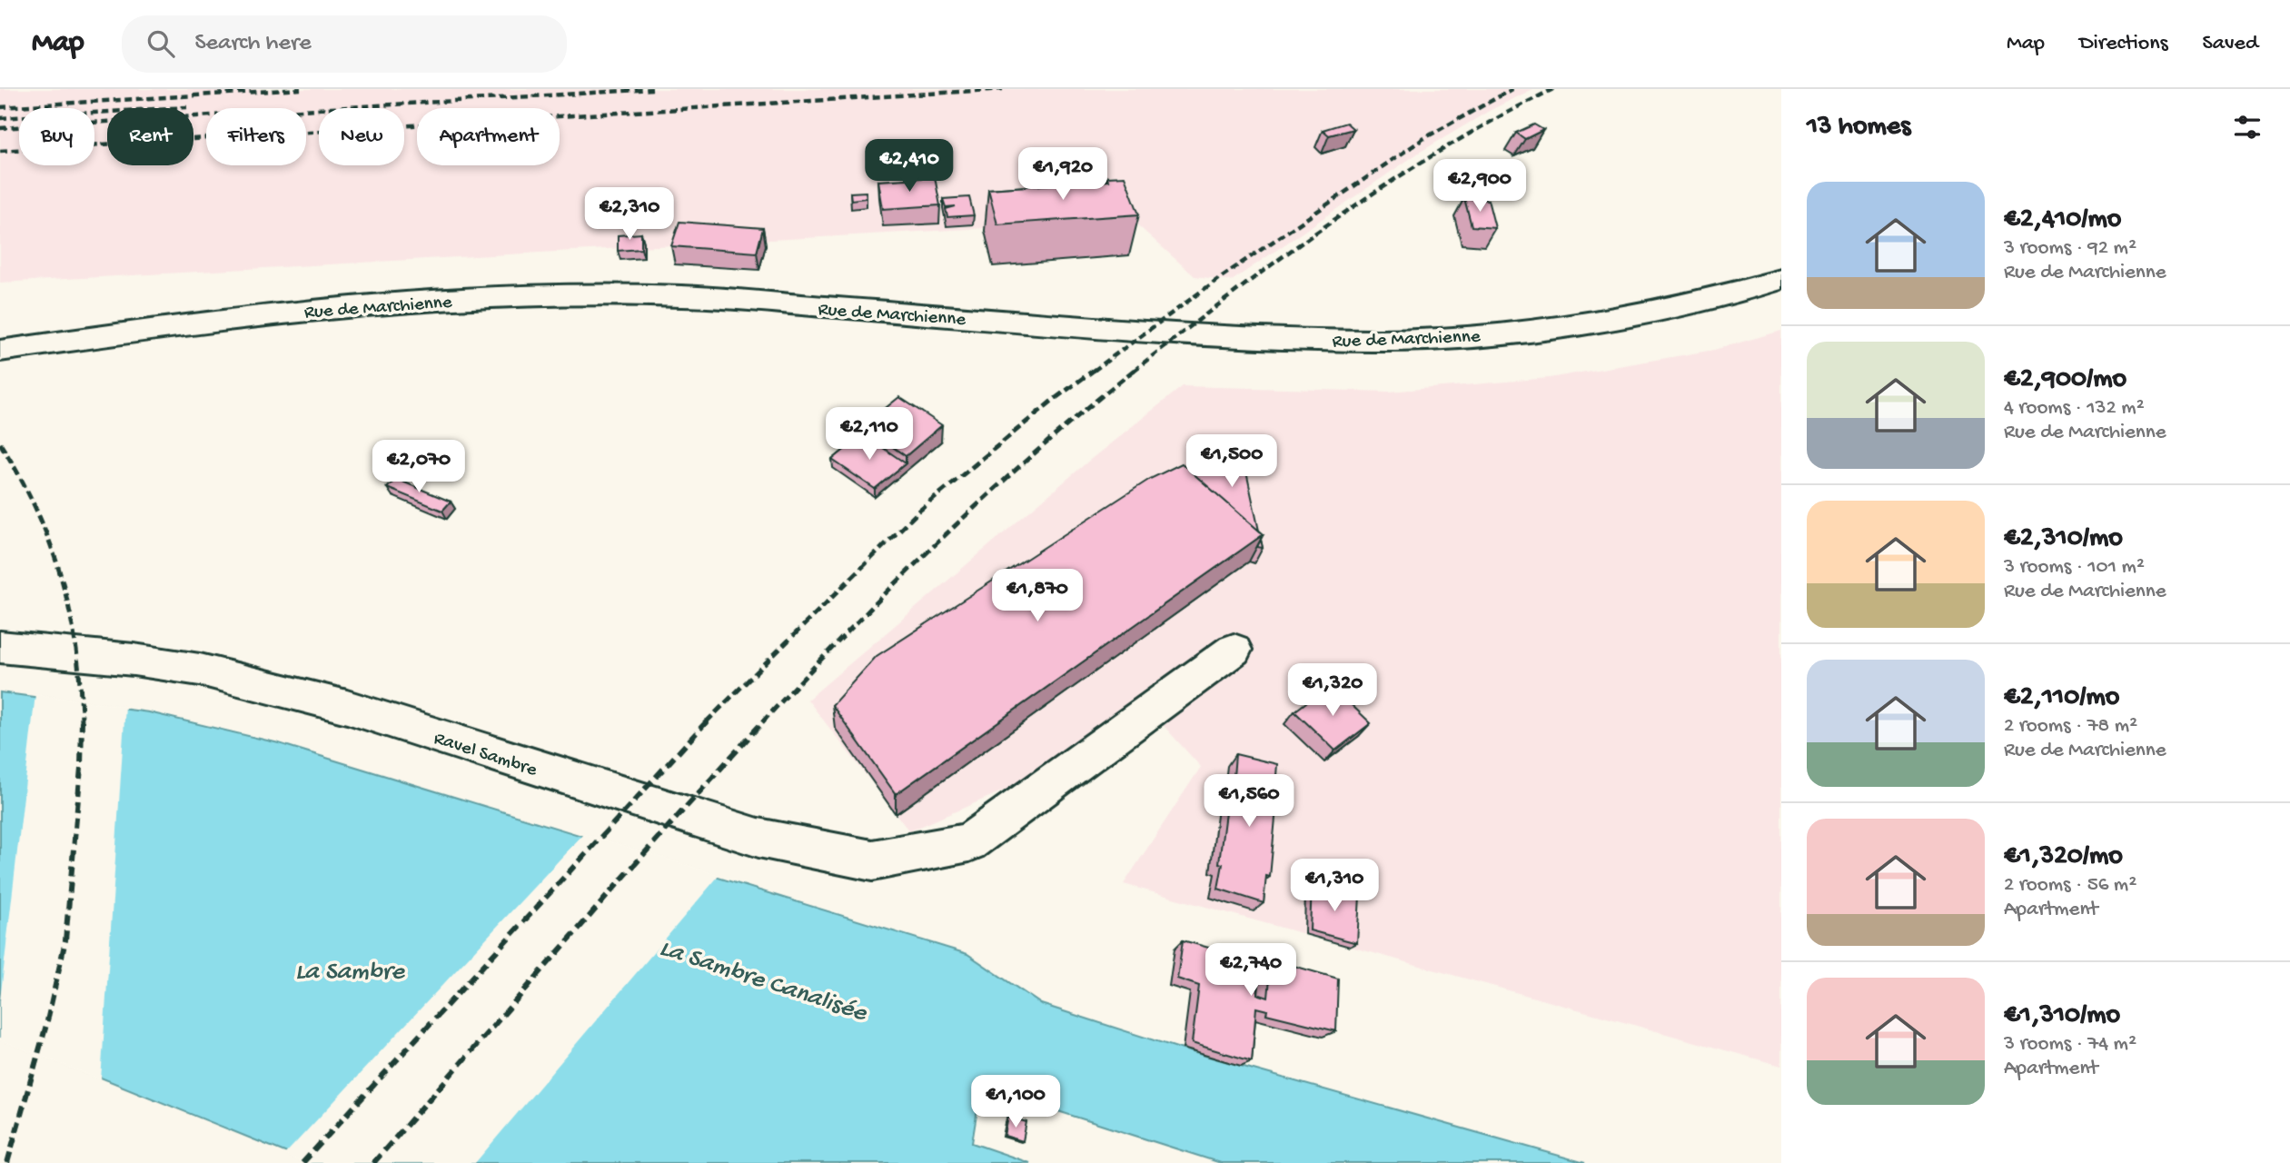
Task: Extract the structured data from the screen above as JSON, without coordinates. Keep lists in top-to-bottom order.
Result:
{
  "streets": {
    "main road": ["Rue de Marchienne", "Ravel Sambre"]
  },
  "water": ["La Sambre", "La Sambre Canalisée"],
  "page": {
    "header": "Map",
    "search": "Search here",
    "nav": ["Map", "Directions", "Saved"],
    "heading": "13 homes",
    "chip": [
      "Buy",
      "Rent",
      "Filters",
      "New",
      "Apartment"
    ],
    "price": [
      "€2,410",
      "€1,920",
      "€2,900",
      "€2,310",
      "€2,110",
      "€1,500",
      "€2,070",
      "€1,870",
      "€1,320",
      "€1,560",
      "€1,310",
      "€2,740",
      "€1,100"
    ],
    "list": [
      {
        "name": "€2,410/mo",
        "note": "3 rooms · 92 m² · Rue de Marchienne"
      },
      {
        "name": "€2,900/mo",
        "note": "4 rooms · 132 m² · Rue de Marchienne"
      },
      {
        "name": "€2,310/mo",
        "note": "3 rooms · 101 m² · Rue de Marchienne"
      },
      {
        "name": "€2,110/mo",
        "note": "2 rooms · 78 m² · Rue de Marchienne"
      },
      {
        "name": "€1,320/mo",
        "note": "2 rooms · 56 m² · Apartment"
      },
      {
        "name": "€1,310/mo",
        "note": "3 rooms · 74 m² · Apartment"
      }
    ]
  }
}
